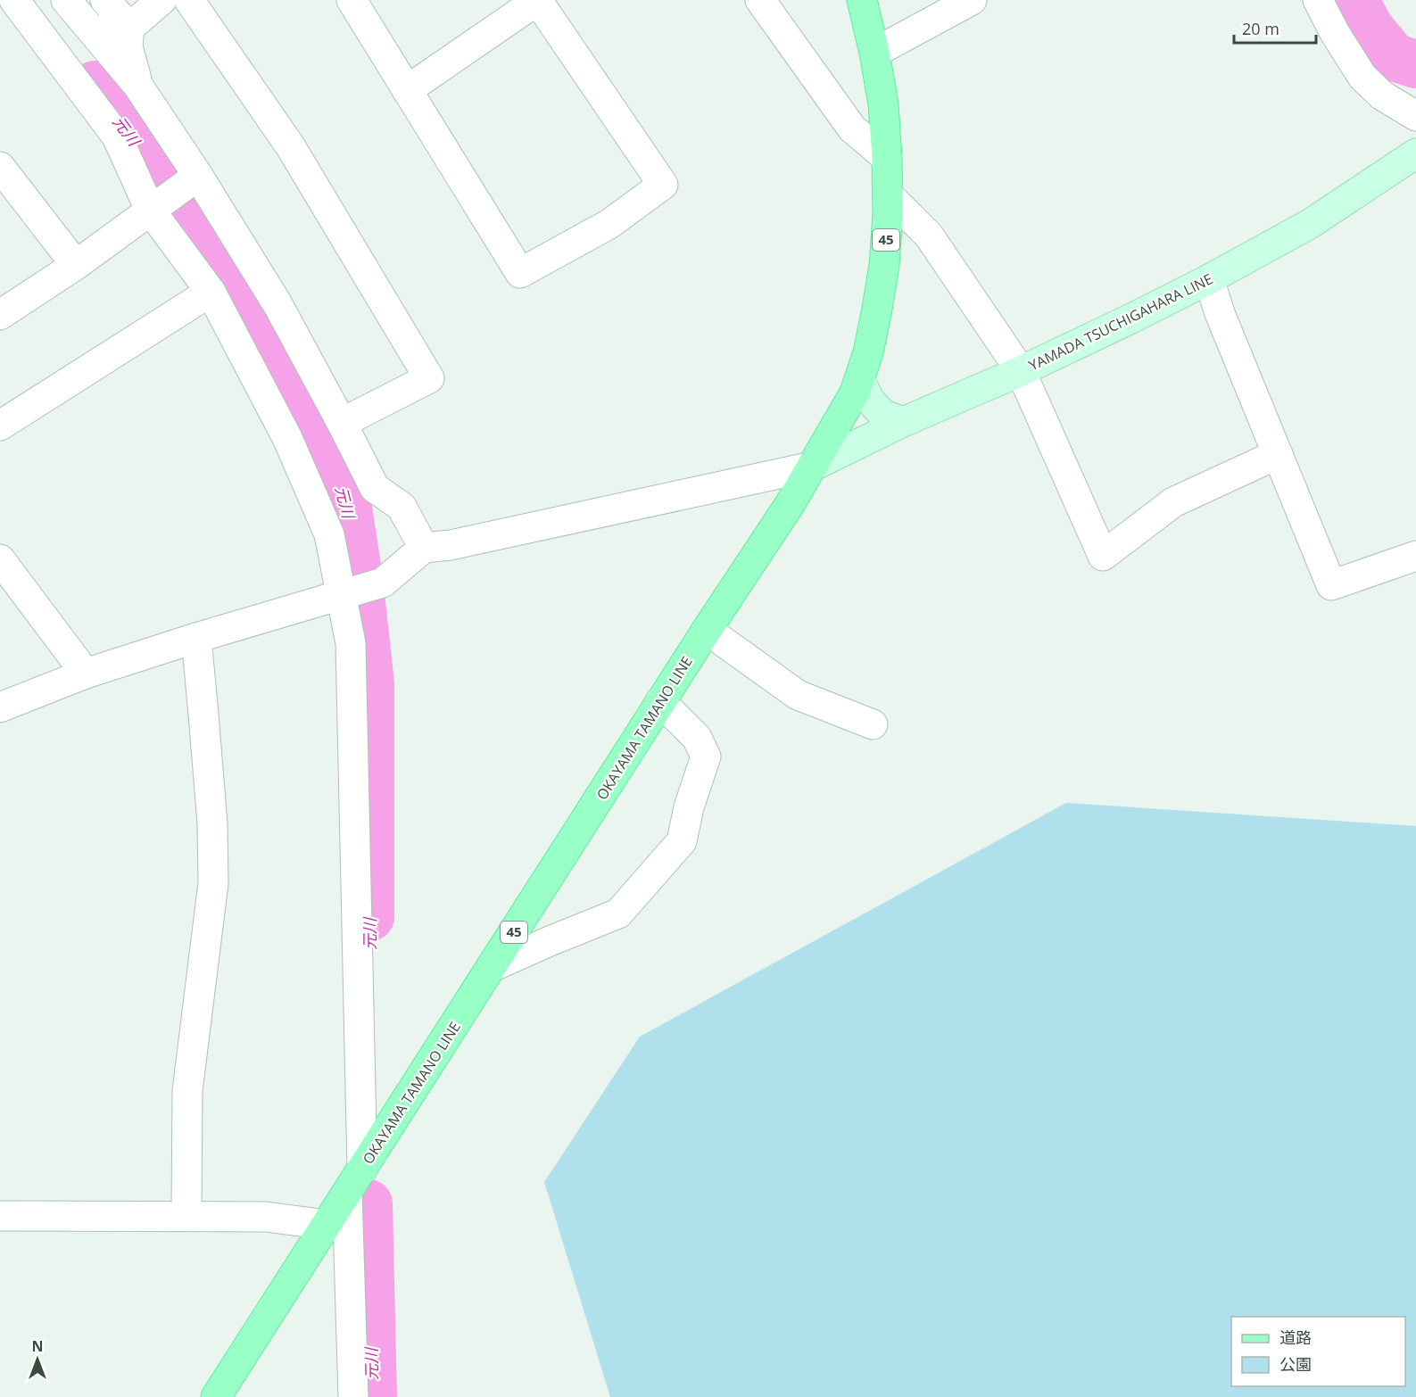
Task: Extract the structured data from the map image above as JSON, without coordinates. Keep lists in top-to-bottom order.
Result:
{
  "streets": {
    "main road": ["45", "YAMADA TSUCHIGAHARA LINE", "OKAYAMA TAMANO LINE"]
  },
  "crossings": [
    ["YAMADA TSUCHIGAHARA LINE", "OKAYAMA TAMANO LINE"]
  ],
  "water": ["元川"],
  "legend": ["道路", "公園"],
  "scale_bar": "20 m",
  "north": "top"
}
